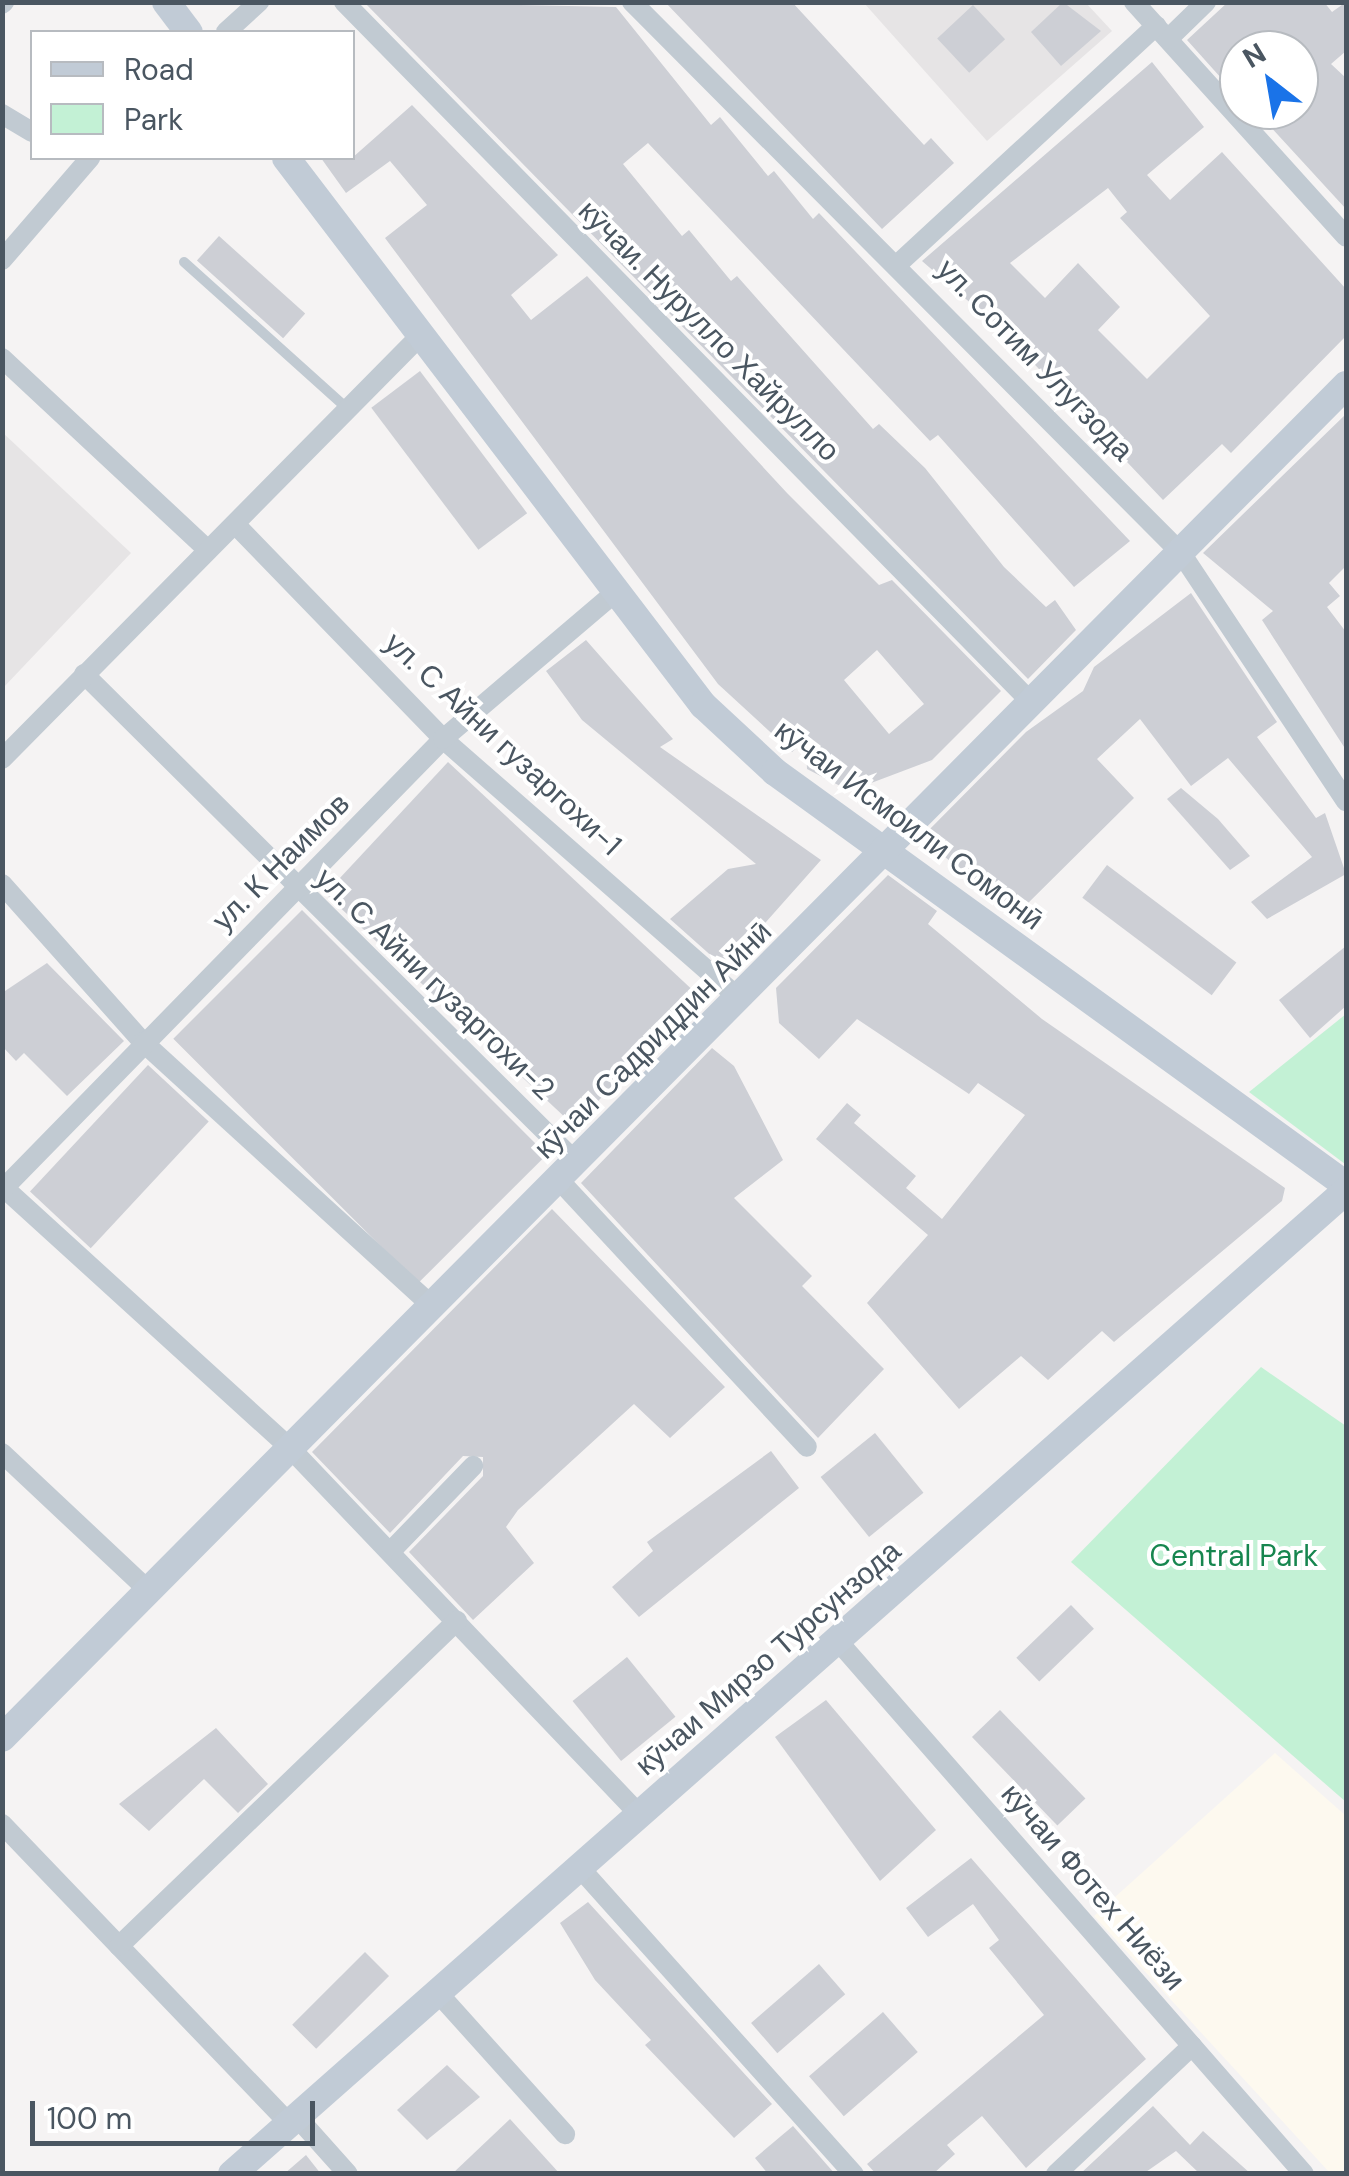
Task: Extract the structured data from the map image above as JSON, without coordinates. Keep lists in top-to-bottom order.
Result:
{
  "streets": {
    "street": [
      "кӯчаи. Нурулло Хайрулло",
      "ул. Сотим Улугзода",
      "ул. С Айни гузаргохи-1",
      "кӯчаи Исмоили Сомонӣ",
      "ул. К Наимов",
      "ул. С Айни гузаргохи-2",
      "кӯчаи Садриддин Айнӣ",
      "кӯчаи Мирзо Турсунзода",
      "кӯчаи Фотех Ниёзи"
    ]
  },
  "crossings": [
    ["кӯчаи. Нурулло Хайрулло", "кӯчаи Садриддин Айнӣ"],
    ["ул. Сотим Улугзода", "кӯчаи Садриддин Айнӣ"],
    ["ул. С Айни гузаргохи-1", "ул. К Наимов"],
    ["ул. С Айни гузаргохи-1", "кӯчаи Садриддин Айнӣ"],
    ["кӯчаи Исмоили Сомонӣ", "ул. К Наимов"],
    ["кӯчаи Исмоили Сомонӣ", "кӯчаи Садриддин Айнӣ"],
    ["кӯчаи Исмоили Сомонӣ", "кӯчаи Мирзо Турсунзода"],
    ["ул. К Наимов", "ул. С Айни гузаргохи-2"],
    ["ул. С Айни гузаргохи-2", "кӯчаи Садриддин Айнӣ"],
    ["кӯчаи Мирзо Турсунзода", "кӯчаи Фотех Ниёзи"]
  ],
  "parks": ["Central Park"],
  "legend": ["Road", "Park"],
  "scale_bar": "100 m",
  "north": "top left"
}
